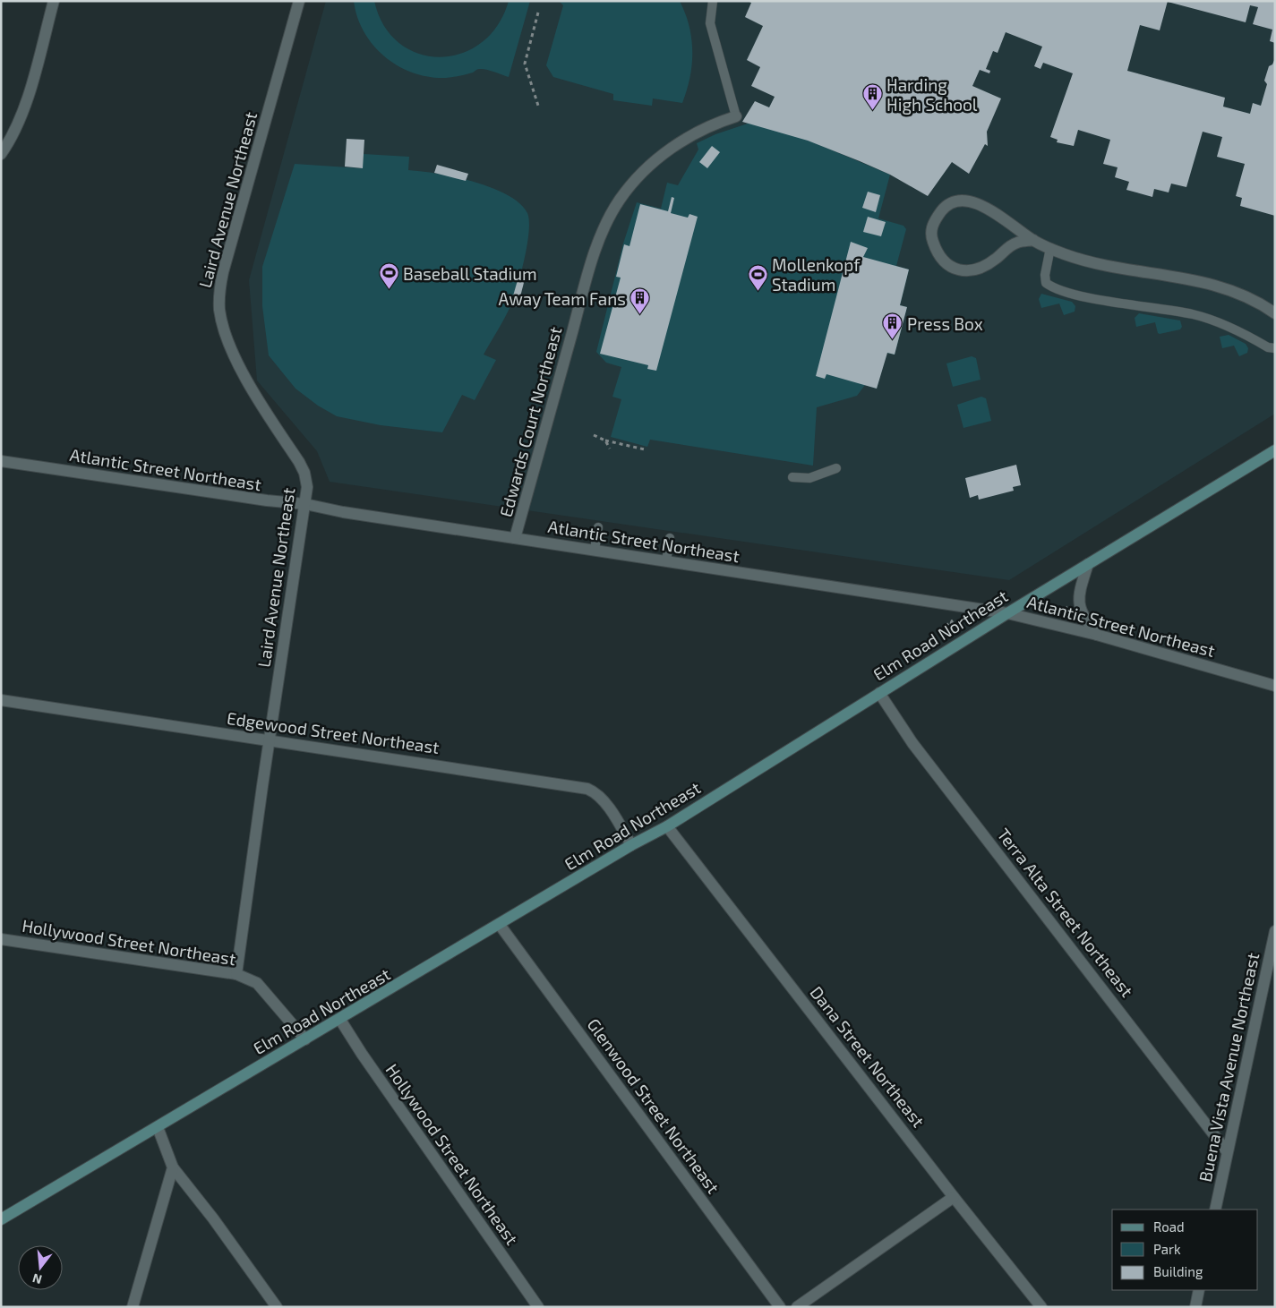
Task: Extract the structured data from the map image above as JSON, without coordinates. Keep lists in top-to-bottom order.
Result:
{
  "streets": {
    "main road": ["Elm Road Northeast"],
    "street": [
      "Laird Avenue Northeast",
      "Edwards Court Northeast",
      "Atlantic Street Northeast",
      "Edgewood Street Northeast",
      "Terra Alta Street Northeast",
      "Hollywood Street Northeast",
      "Dana Street Northeast",
      "Buena Vista Avenue Northeast",
      "Glenwood Street Northeast"
    ]
  },
  "crossings": [
    ["Laird Avenue Northeast", "Atlantic Street Northeast"],
    ["Laird Avenue Northeast", "Edgewood Street Northeast"],
    ["Laird Avenue Northeast", "Hollywood Street Northeast"],
    ["Edwards Court Northeast", "Atlantic Street Northeast"],
    ["Atlantic Street Northeast", "Elm Road Northeast"],
    ["Elm Road Northeast", "Edgewood Street Northeast"],
    ["Elm Road Northeast", "Terra Alta Street Northeast"],
    ["Elm Road Northeast", "Hollywood Street Northeast"],
    ["Elm Road Northeast", "Dana Street Northeast"],
    ["Elm Road Northeast", "Glenwood Street Northeast"],
    ["Terra Alta Street Northeast", "Buena Vista Avenue Northeast"]
  ],
  "places": {
    "building": ["Harding High School", "Away Team Fans", "Press Box"],
    "sports": ["Baseball Stadium", "Mollenkopf Stadium"]
  },
  "legend": ["Road", "Park", "Building"],
  "north": "bottom"
}
